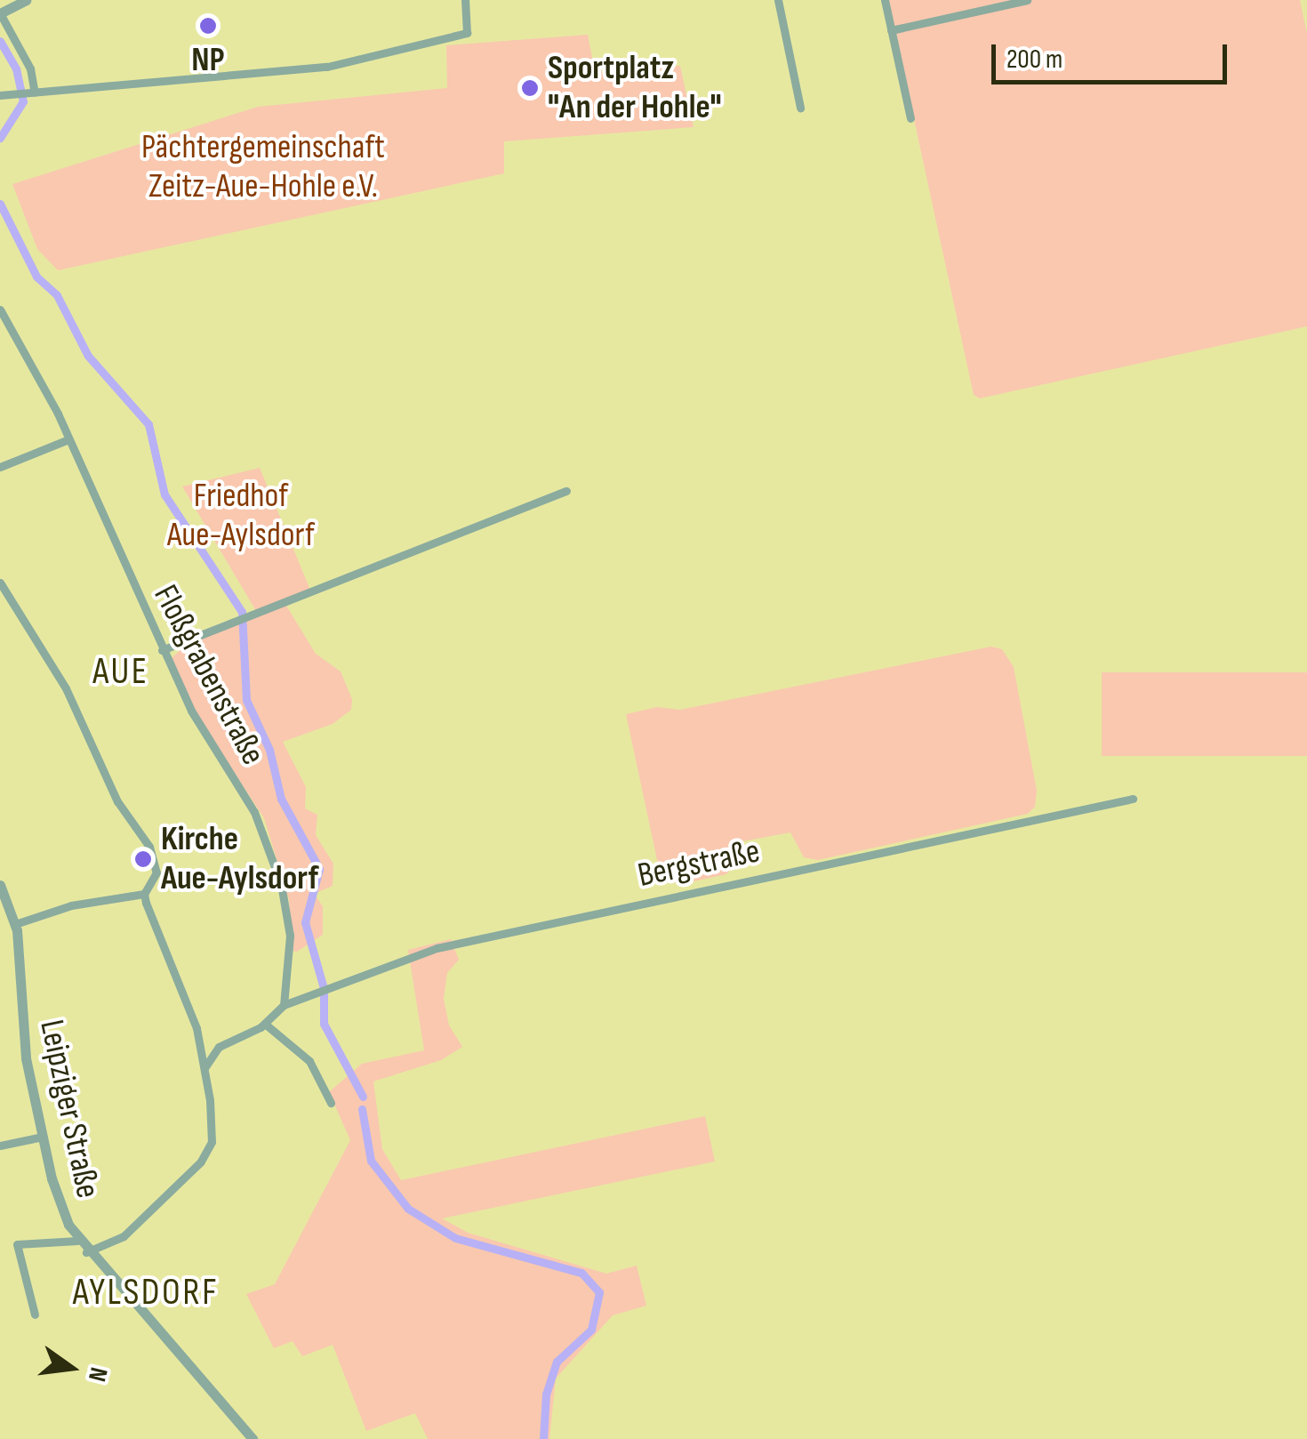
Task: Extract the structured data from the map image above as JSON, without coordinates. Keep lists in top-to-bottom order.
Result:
{
  "streets": {
    "street": ["Floßgrabenstraße", "Bergstraße", "Leipziger Straße"]
  },
  "crossings": [
    ["Floßgrabenstraße", "Bergstraße"]
  ],
  "districts": ["AUE", "AYLSDORF"],
  "parks": ["Pächtergemeinschaft Zeitz-Aue-Hohle e.V.", "Friedhof Aue-Aylsdorf"],
  "places": ["NP", "Sportplatz \"An der Hohle\"", "Kirche Aue-Aylsdorf"],
  "scale_bar": "200 m",
  "north": "right"
}
